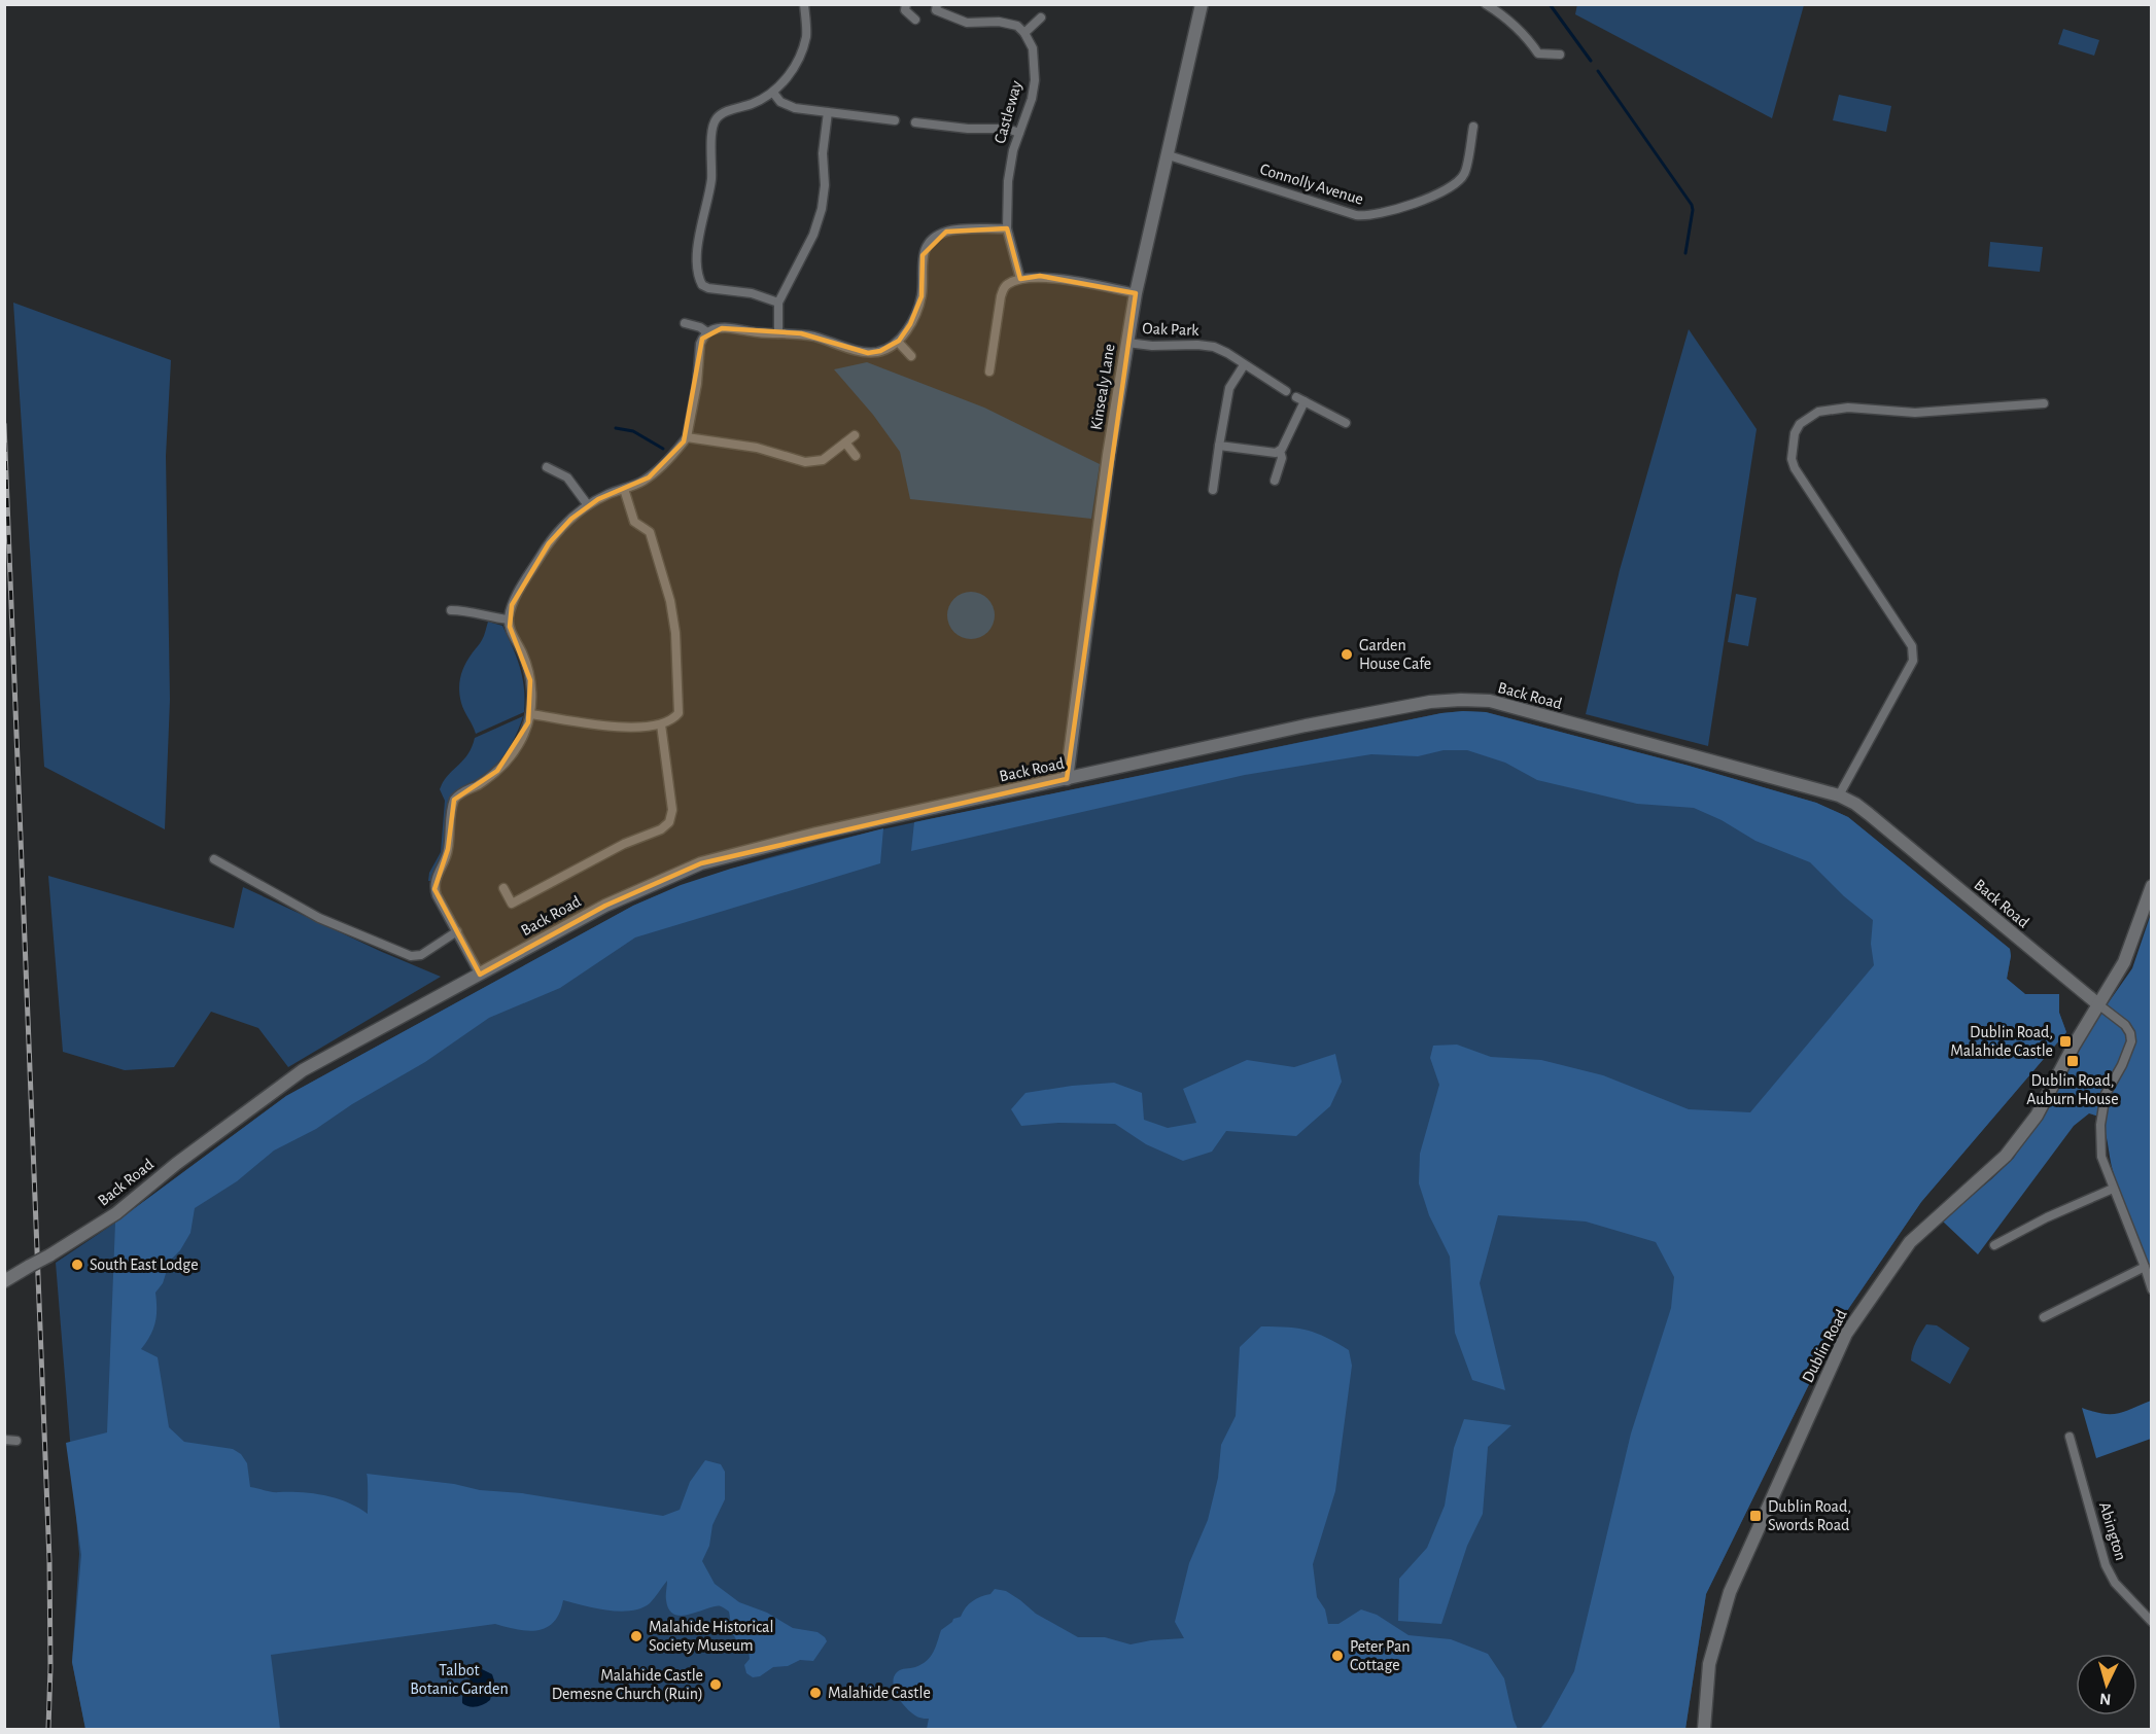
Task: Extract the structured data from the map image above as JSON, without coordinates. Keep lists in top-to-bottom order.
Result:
{
  "streets": {
    "street": [
      "Castleway",
      "Connolly Avenue",
      "Oak Park",
      "Kinsealy Lane",
      "Back Road",
      "Dublin Road",
      "Abington"
    ]
  },
  "crossings": [
    ["Connolly Avenue", "Kinsealy Lane"],
    ["Oak Park", "Kinsealy Lane"],
    ["Kinsealy Lane", "Back Road"],
    ["Back Road", "Dublin Road"]
  ],
  "parks": ["Talbot Botanic Garden"],
  "places": {
    "other": [
      "Garden House Cafe",
      "South East Lodge",
      "Malahide Historical Society Museum",
      "Peter Pan Cottage",
      "Malahide Castle Demesne Church (Ruin)",
      "Malahide Castle"
    ],
    "transit": ["Dublin Road, Malahide Castle", "Dublin Road, Auburn House", "Dublin Road, Swords Road"]
  },
  "north": "bottom"
}
